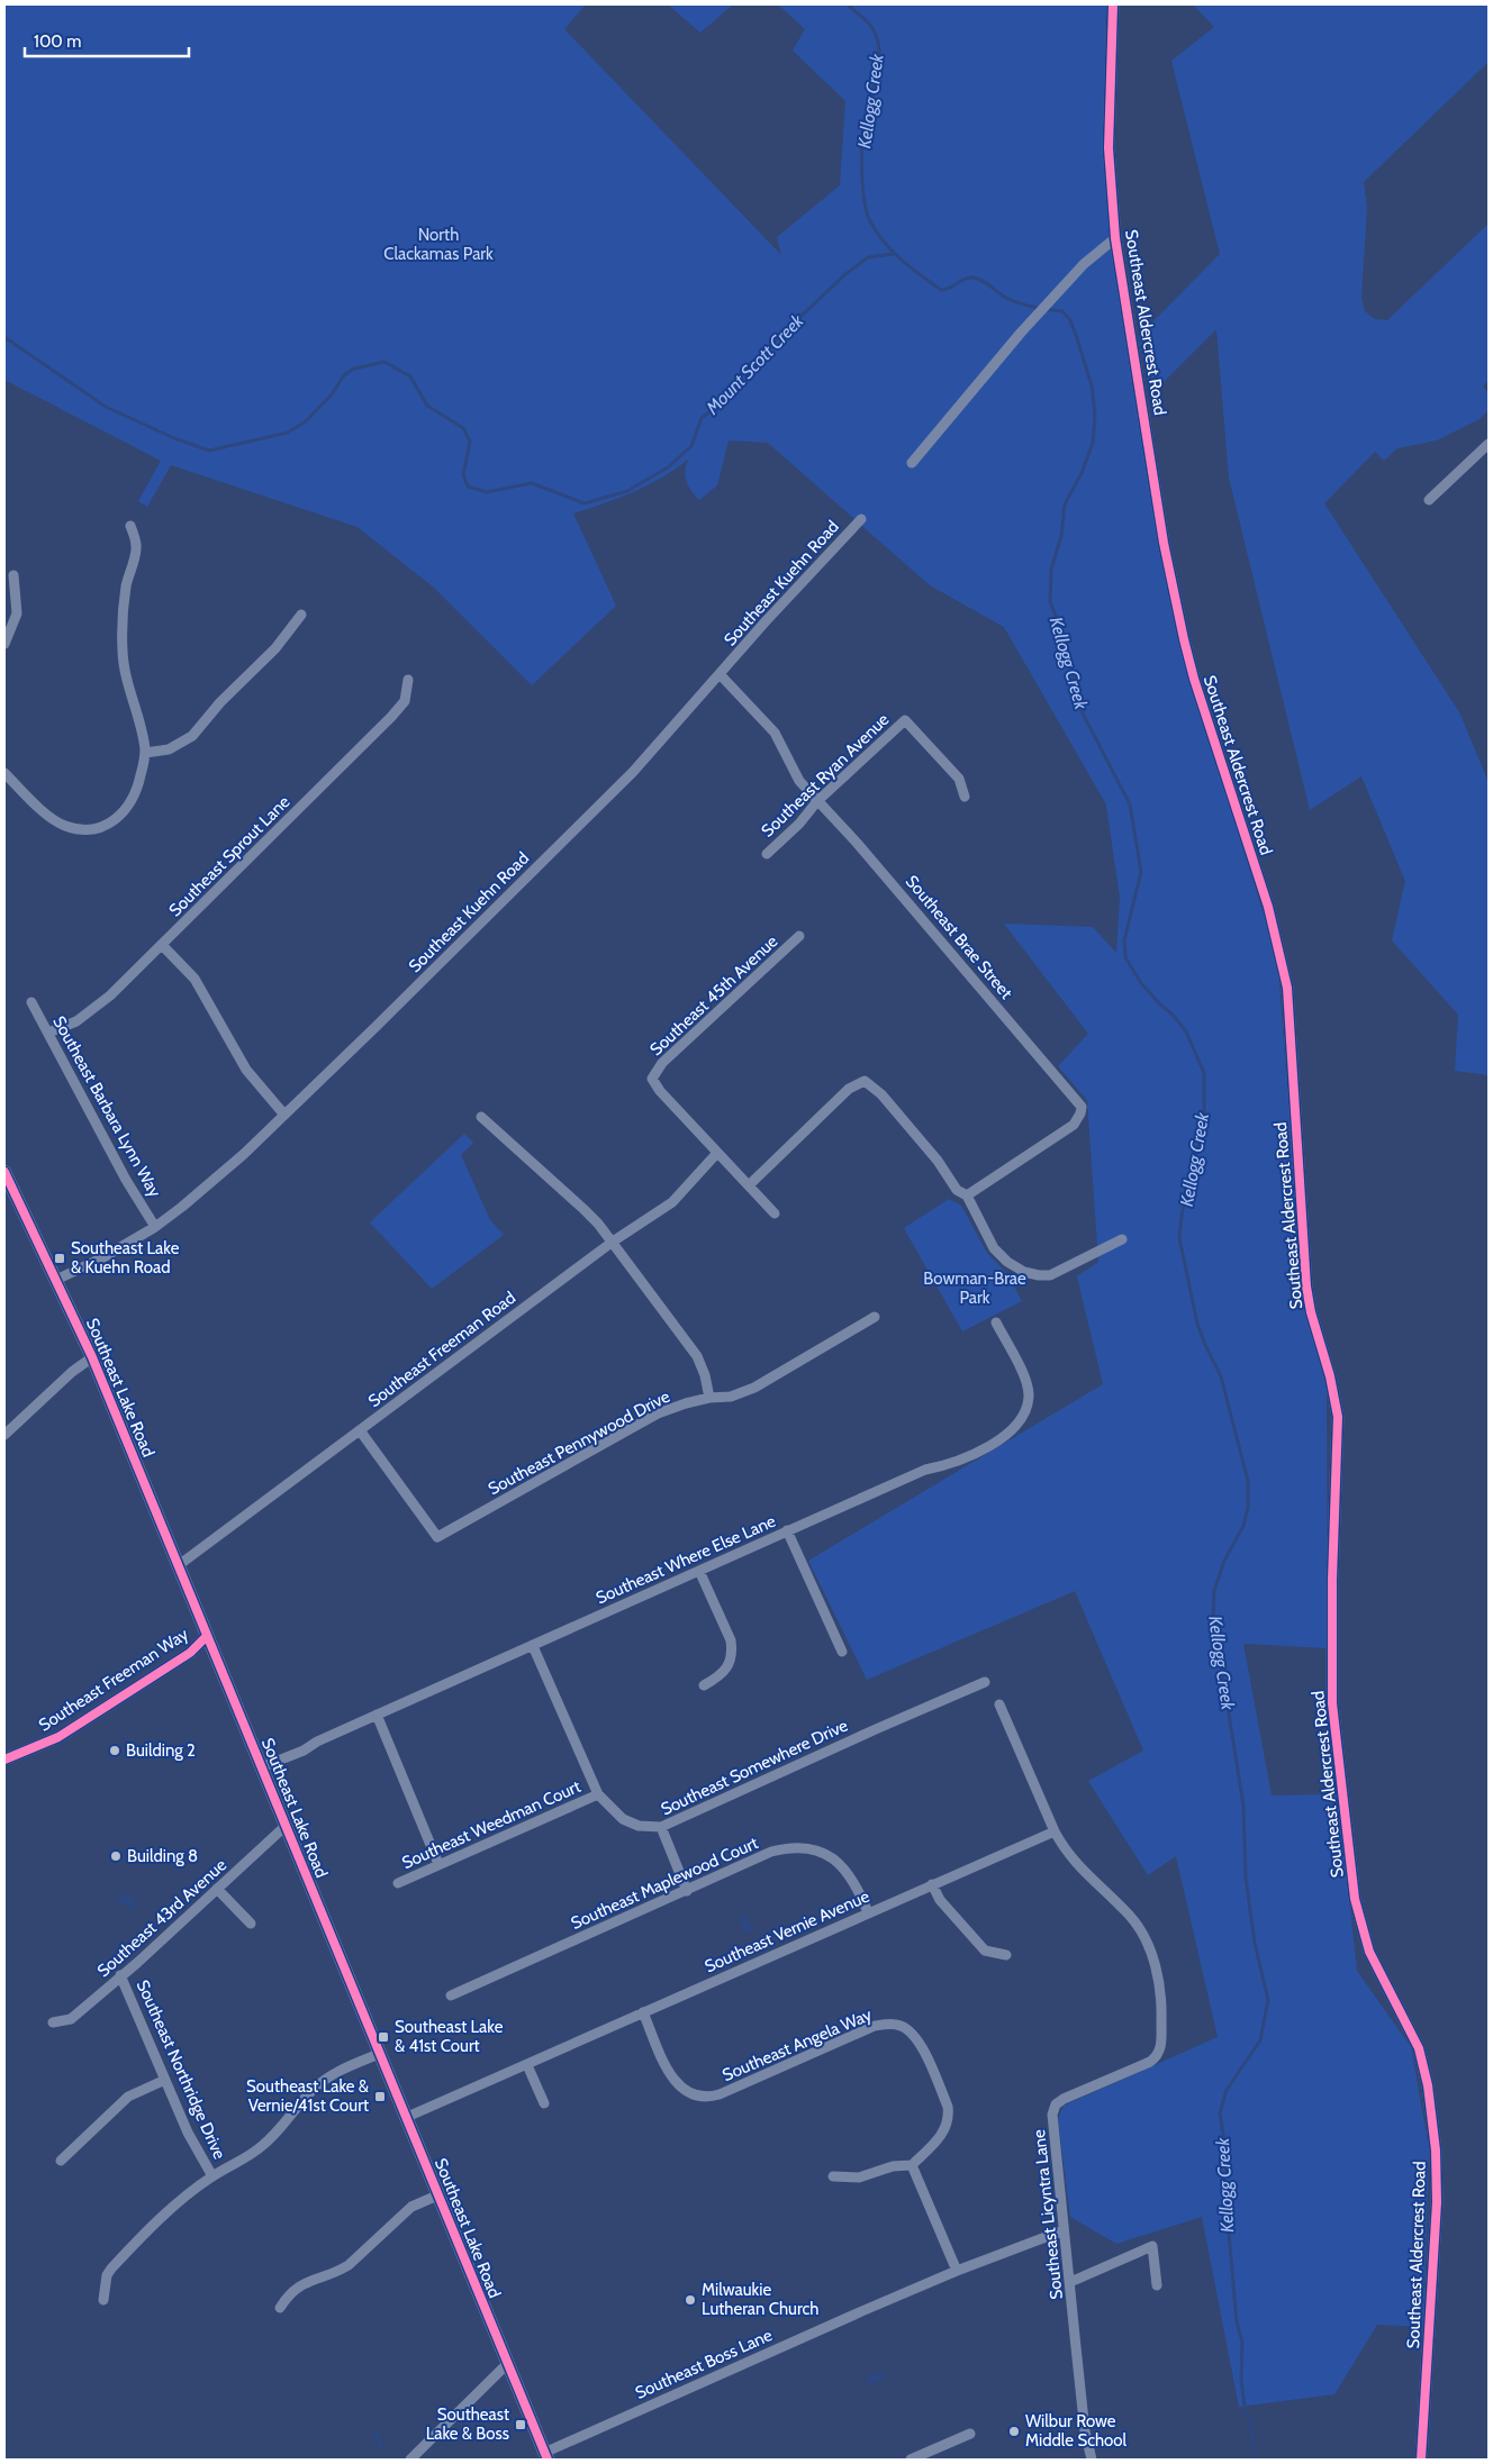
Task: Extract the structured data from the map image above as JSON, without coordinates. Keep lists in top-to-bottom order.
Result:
{
  "streets": {
    "main road": ["Southeast Lake Road"],
    "street": [
      "Southeast Aldercrest Road",
      "Southeast Kuehn Road",
      "Southeast Ryan Avenue",
      "Southeast Sprout Lane",
      "Southeast Brae Street",
      "Southeast 45th Avenue",
      "Southeast Barbara Lynn Way",
      "Southeast Freeman Road",
      "Southeast Pennywood Drive",
      "Southeast Where Else Lane",
      "Southeast Freeman Way",
      "Southeast Somewhere Drive",
      "Southeast Weedman Court",
      "Southeast Maplewood Court",
      "Southeast 43rd Avenue",
      "Southeast Vernie Avenue",
      "Southeast Angela Way",
      "Southeast Northridge Drive",
      "Southeast Licyntra Lane",
      "Southeast Boss Lane"
    ]
  },
  "crossings": [
    ["Southeast Kuehn Road", "Southeast Brae Street"],
    ["Southeast Kuehn Road", "Southeast Barbara Lynn Way"],
    ["Southeast Kuehn Road", "Southeast Lake Road"],
    ["Southeast Ryan Avenue", "Southeast Brae Street"],
    ["Southeast Sprout Lane", "Southeast Barbara Lynn Way"],
    ["Southeast 45th Avenue", "Southeast Freeman Road"],
    ["Southeast Freeman Road", "Southeast Lake Road"],
    ["Southeast Freeman Road", "Southeast Pennywood Drive"],
    ["Southeast Lake Road", "Southeast Where Else Lane"],
    ["Southeast Lake Road", "Southeast Freeman Way"],
    ["Southeast Lake Road", "Southeast 43rd Avenue"],
    ["Southeast Lake Road", "Southeast Vernie Avenue"],
    ["Southeast Lake Road", "Southeast Boss Lane"],
    ["Southeast Where Else Lane", "Southeast Somewhere Drive"],
    ["Southeast Somewhere Drive", "Southeast Weedman Court"],
    ["Southeast Maplewood Court", "Southeast Vernie Avenue"],
    ["Southeast 43rd Avenue", "Southeast Northridge Drive"],
    ["Southeast Vernie Avenue", "Southeast Angela Way"],
    ["Southeast Vernie Avenue", "Southeast Licyntra Lane"],
    ["Southeast Licyntra Lane", "Southeast Boss Lane"]
  ],
  "water": ["Kellogg Creek", "Mount Scott Creek"],
  "parks": ["North Clackamas Park", "Bowman-Brae Park"],
  "places": {
    "transit": [
      "Southeast Lake & Kuehn Road",
      "Southeast Lake & 41st Court",
      "Southeast Lake & Vernie/41st Court",
      "Southeast Lake & Boss"
    ],
    "other": [
      "Building 2",
      "Building 8",
      "Milwaukie Lutheran Church",
      "Wilbur Rowe Middle School"
    ]
  },
  "scale_bar": "100 m"
}
